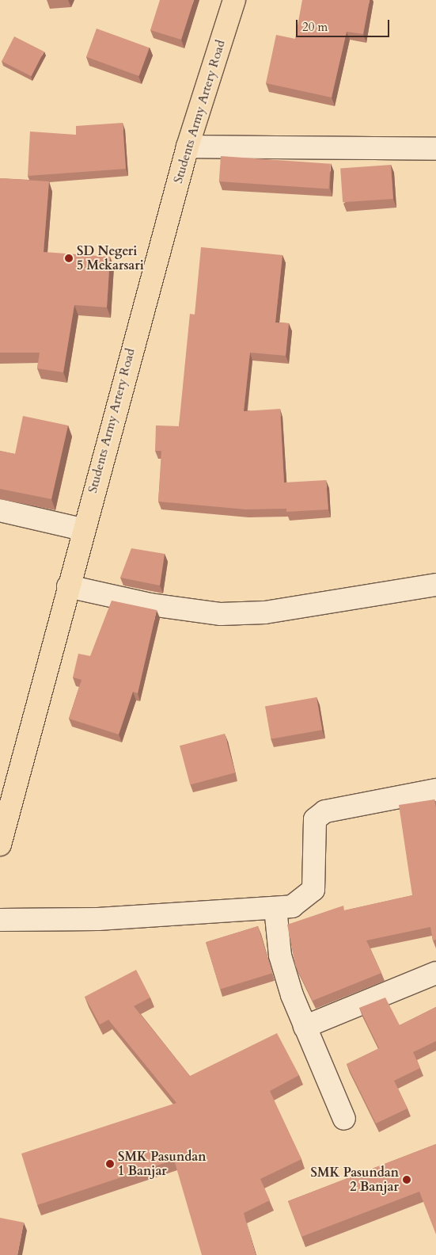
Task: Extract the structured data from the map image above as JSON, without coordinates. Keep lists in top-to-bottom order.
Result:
{
  "streets": {
    "main road": ["Students Army Artery Road"]
  },
  "places": ["SD Negeri 5 Mekarsari", "SMK Pasundan 1 Banjar", "SMK Pasundan 2 Banjar"],
  "scale_bar": "20 m"
}
